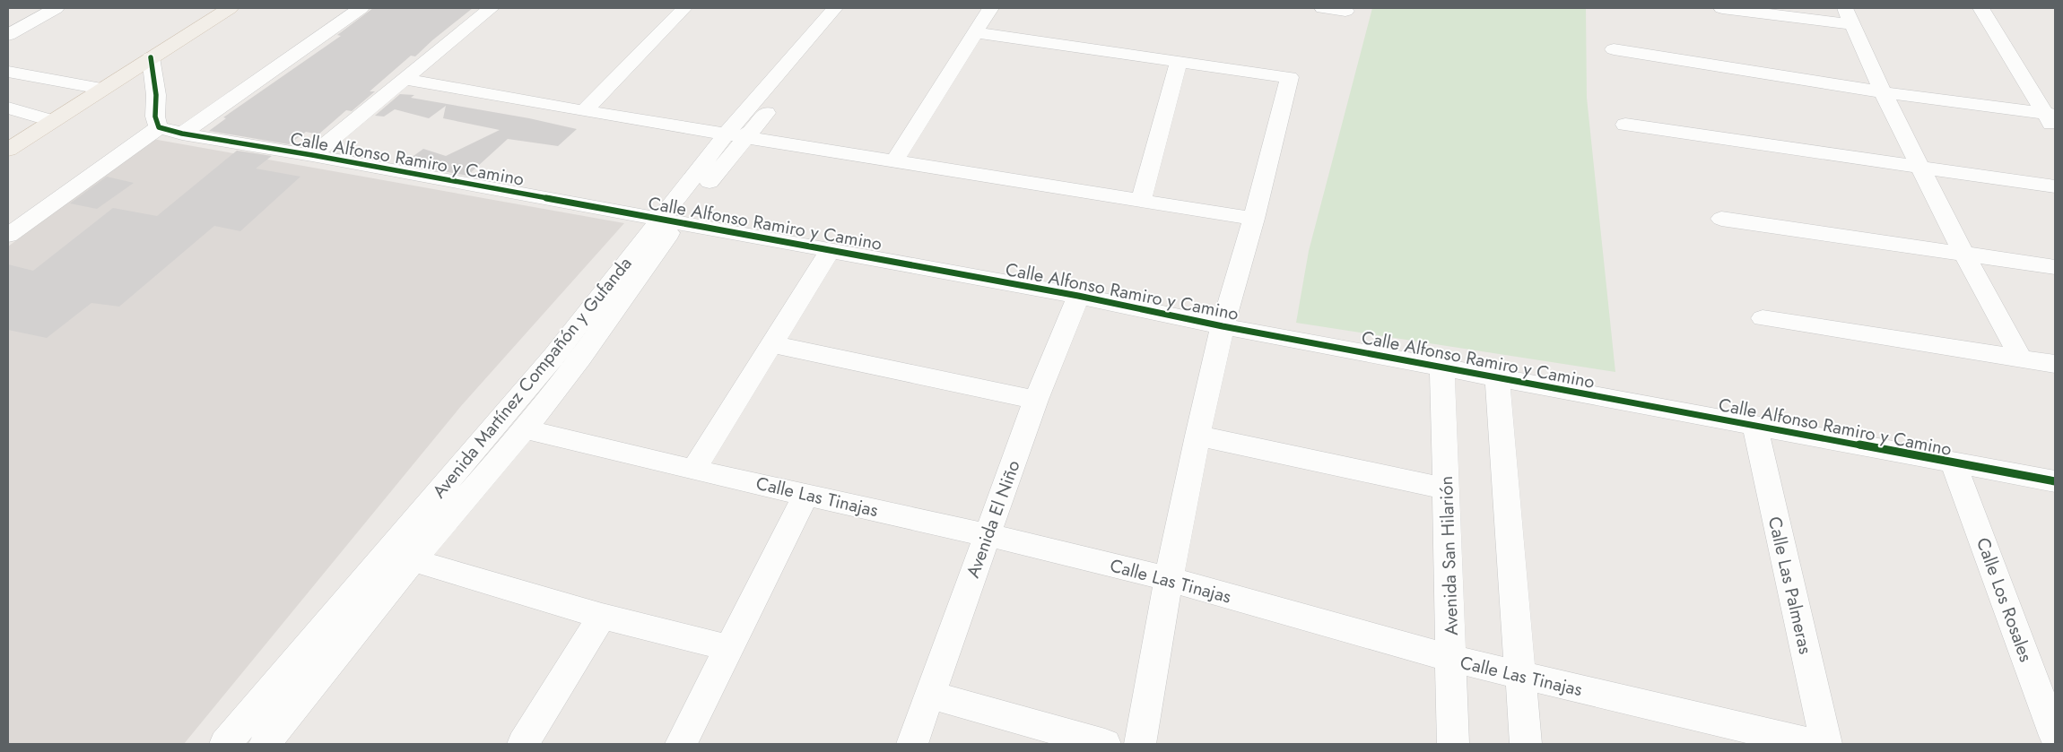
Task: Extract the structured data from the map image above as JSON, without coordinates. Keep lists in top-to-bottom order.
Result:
{
  "streets": {
    "street": [
      "Calle Alfonso Ramiro y Camino",
      "Avenida Martínez Compañón y Gufanda",
      "Calle Las Tinajas",
      "Avenida El Niño",
      "Avenida San Hilarión",
      "Calle Las Palmeras",
      "Calle Los Rosales"
    ]
  },
  "crossings": [
    ["Calle Alfonso Ramiro y Camino", "Avenida Martínez Compañón y Gufanda"],
    ["Calle Alfonso Ramiro y Camino", "Avenida El Niño"],
    ["Calle Alfonso Ramiro y Camino", "Avenida San Hilarión"],
    ["Calle Alfonso Ramiro y Camino", "Calle Las Palmeras"],
    ["Calle Alfonso Ramiro y Camino", "Calle Los Rosales"],
    ["Avenida Martínez Compañón y Gufanda", "Calle Las Tinajas"],
    ["Calle Las Tinajas", "Avenida El Niño"],
    ["Calle Las Tinajas", "Avenida San Hilarión"]
  ]
}
